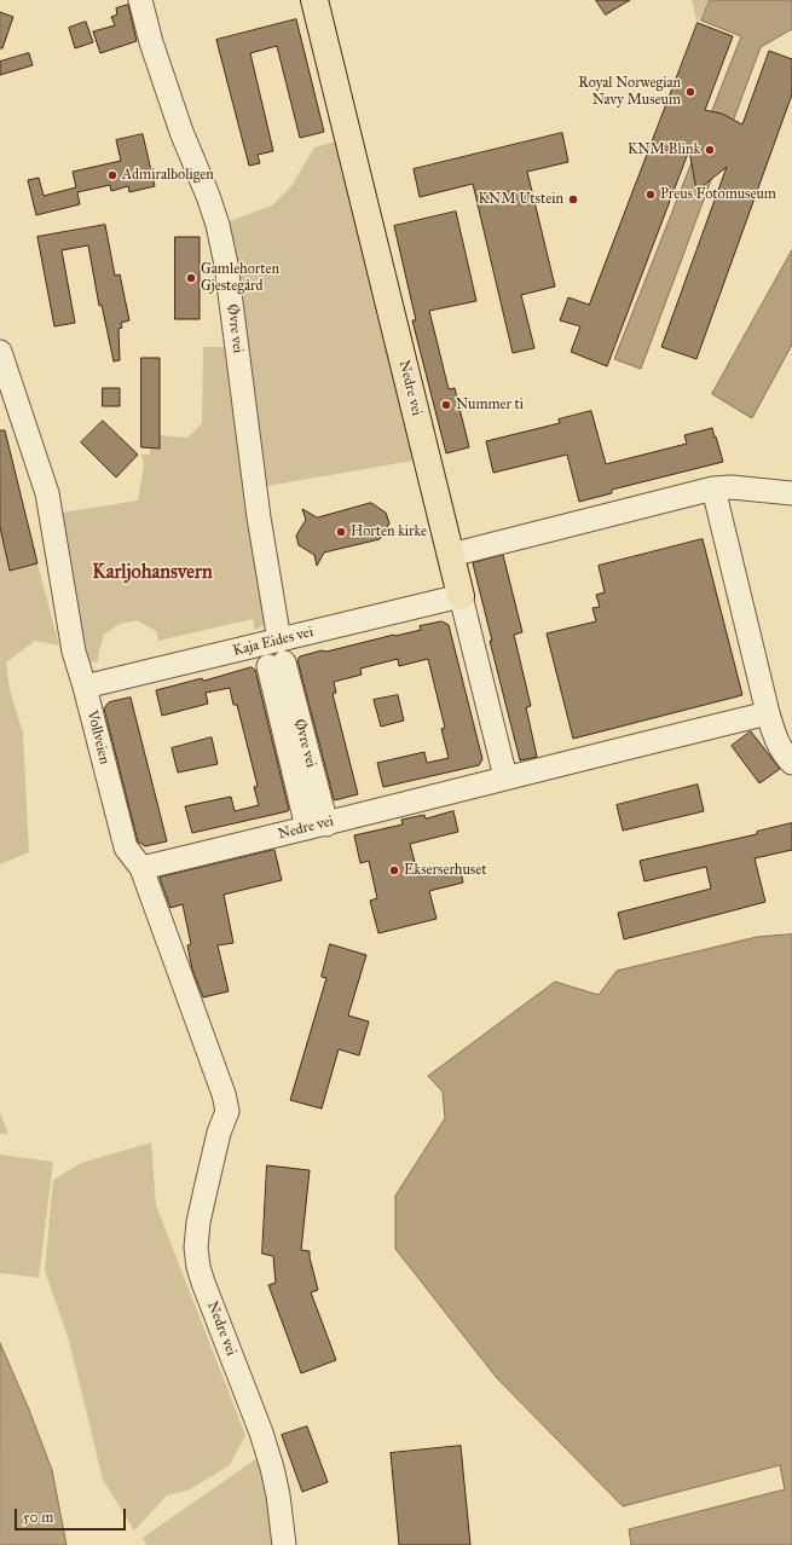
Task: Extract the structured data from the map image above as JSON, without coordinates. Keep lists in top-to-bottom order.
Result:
{
  "streets": {
    "main road": ["Nedre vei"],
    "street": ["Øvre vei", "Kaja Eides vei", "Vollveien"]
  },
  "crossings": [
    ["Øvre vei", "Nedre vei"],
    ["Øvre vei", "Kaja Eides vei"],
    ["Nedre vei", "Kaja Eides vei"],
    ["Nedre vei", "Vollveien"],
    ["Kaja Eides vei", "Vollveien"]
  ],
  "districts": ["Karljohansvern"],
  "places": [
    "Royal Norwegian Navy Museum",
    "KNM Blink",
    "Admiralboligen",
    "Preus Fotomuseum",
    "KNM Utstein",
    "Gamlehorten Gjestegård",
    "Nummer ti",
    "Horten kirke",
    "Ekserserhuset"
  ],
  "scale_bar": "50 m"
}
